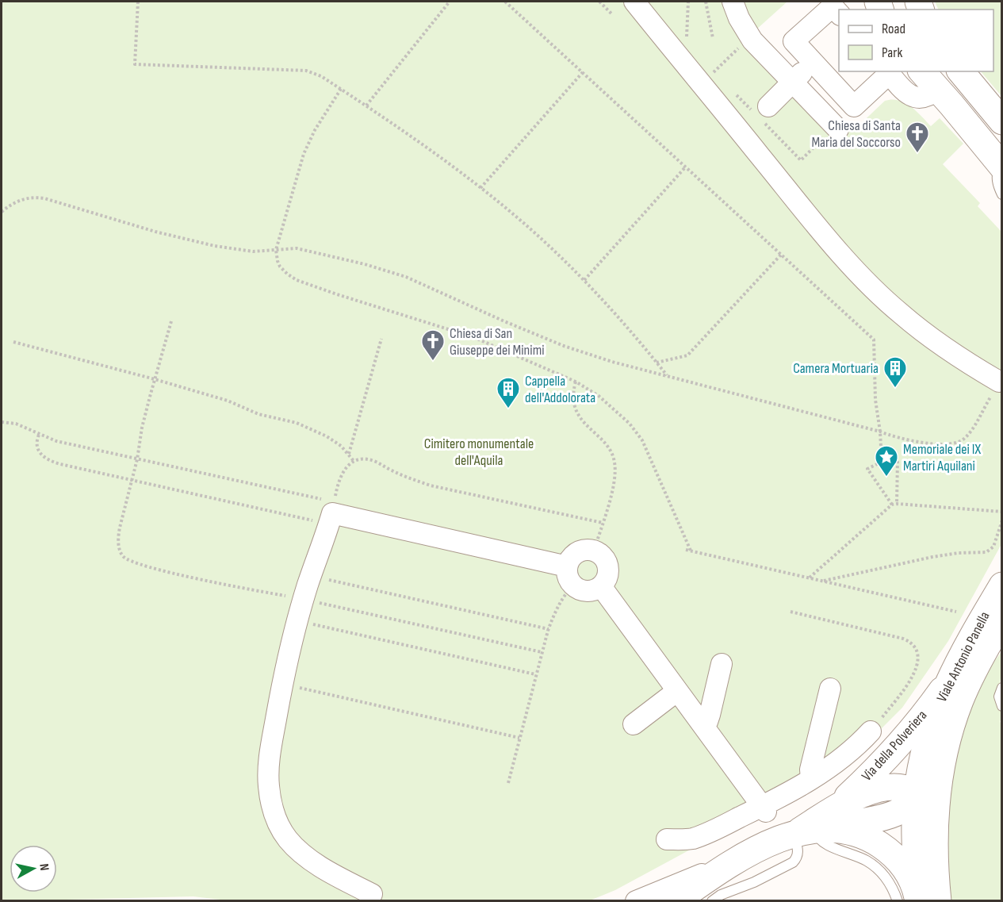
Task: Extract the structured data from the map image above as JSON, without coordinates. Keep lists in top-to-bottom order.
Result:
{
  "streets": {
    "main road": ["Viale Antonio Panella", "Via della Polveriera"]
  },
  "crossings": [
    ["Viale Antonio Panella", "Via della Polveriera"]
  ],
  "parks": ["Cimitero monumentale dell'Aquila"],
  "places": {
    "church": ["Chiesa di Santa Maria del Soccorso", "Chiesa di San Giuseppe dei Minimi"],
    "building": ["Camera Mortuaria", "Cappella dell'Addolorata"],
    "place": ["Memoriale dei IX Martiri Aquilani"]
  },
  "legend": ["Road", "Park"],
  "north": "right"
}
